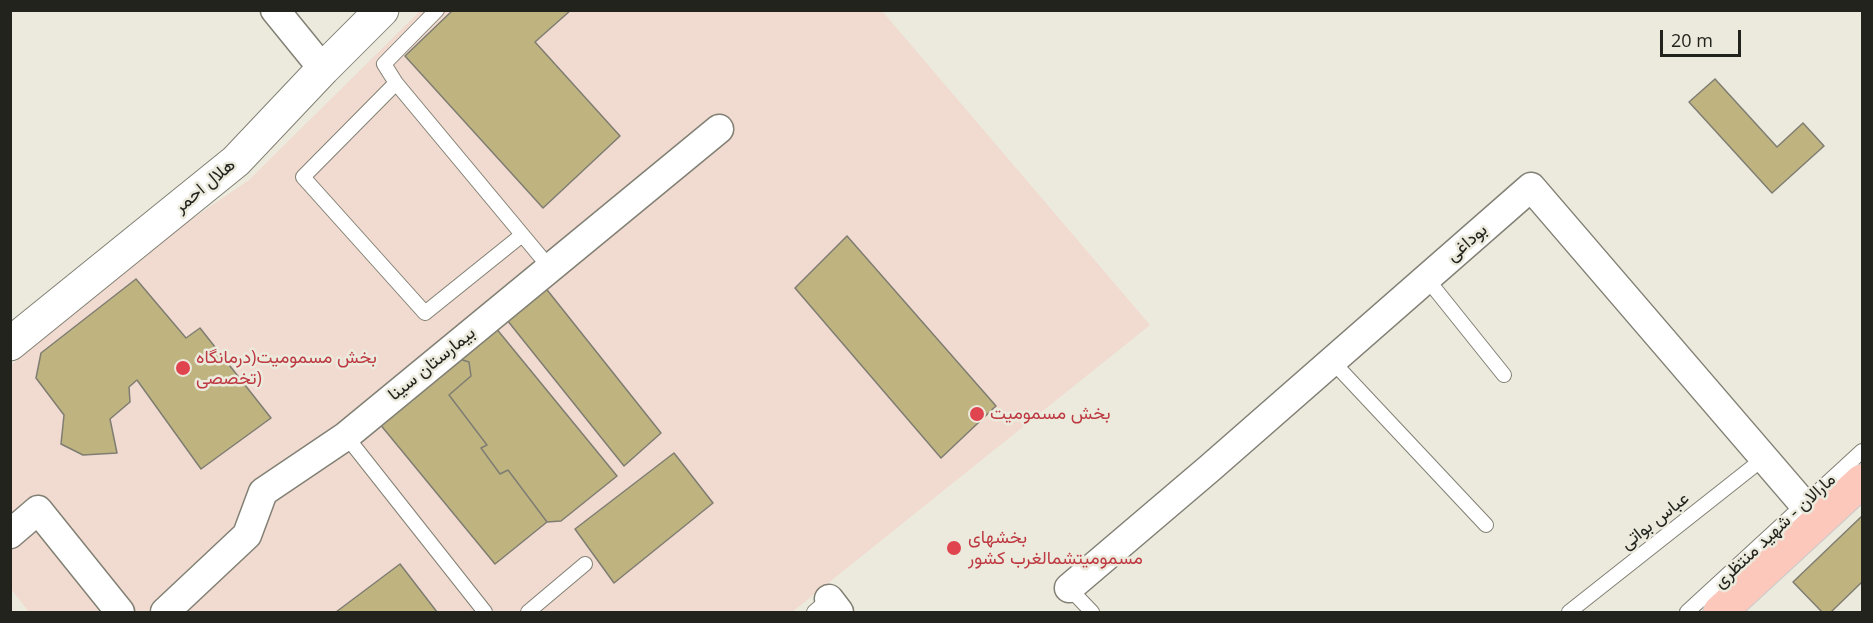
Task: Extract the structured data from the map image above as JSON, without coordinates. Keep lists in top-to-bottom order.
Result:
{
  "streets": {
    "main road": ["مارالان - شهید منتظری"],
    "street": ["هلال احمر", "بوداغی", "بیمارستان سینا"],
    "lane": ["عباس بواتی"]
  },
  "crossings": [
    ["بوداغی", "عباس بواتی"],
    ["بوداغی", "مارالان - شهید منتظری"]
  ],
  "places": ["بخش مسمومیت(درمانگاه تخصصی)", "بخش مسمومیت", "بخشهای مسمومیتشمالغرب کشور"],
  "scale_bar": "20 m"
}
